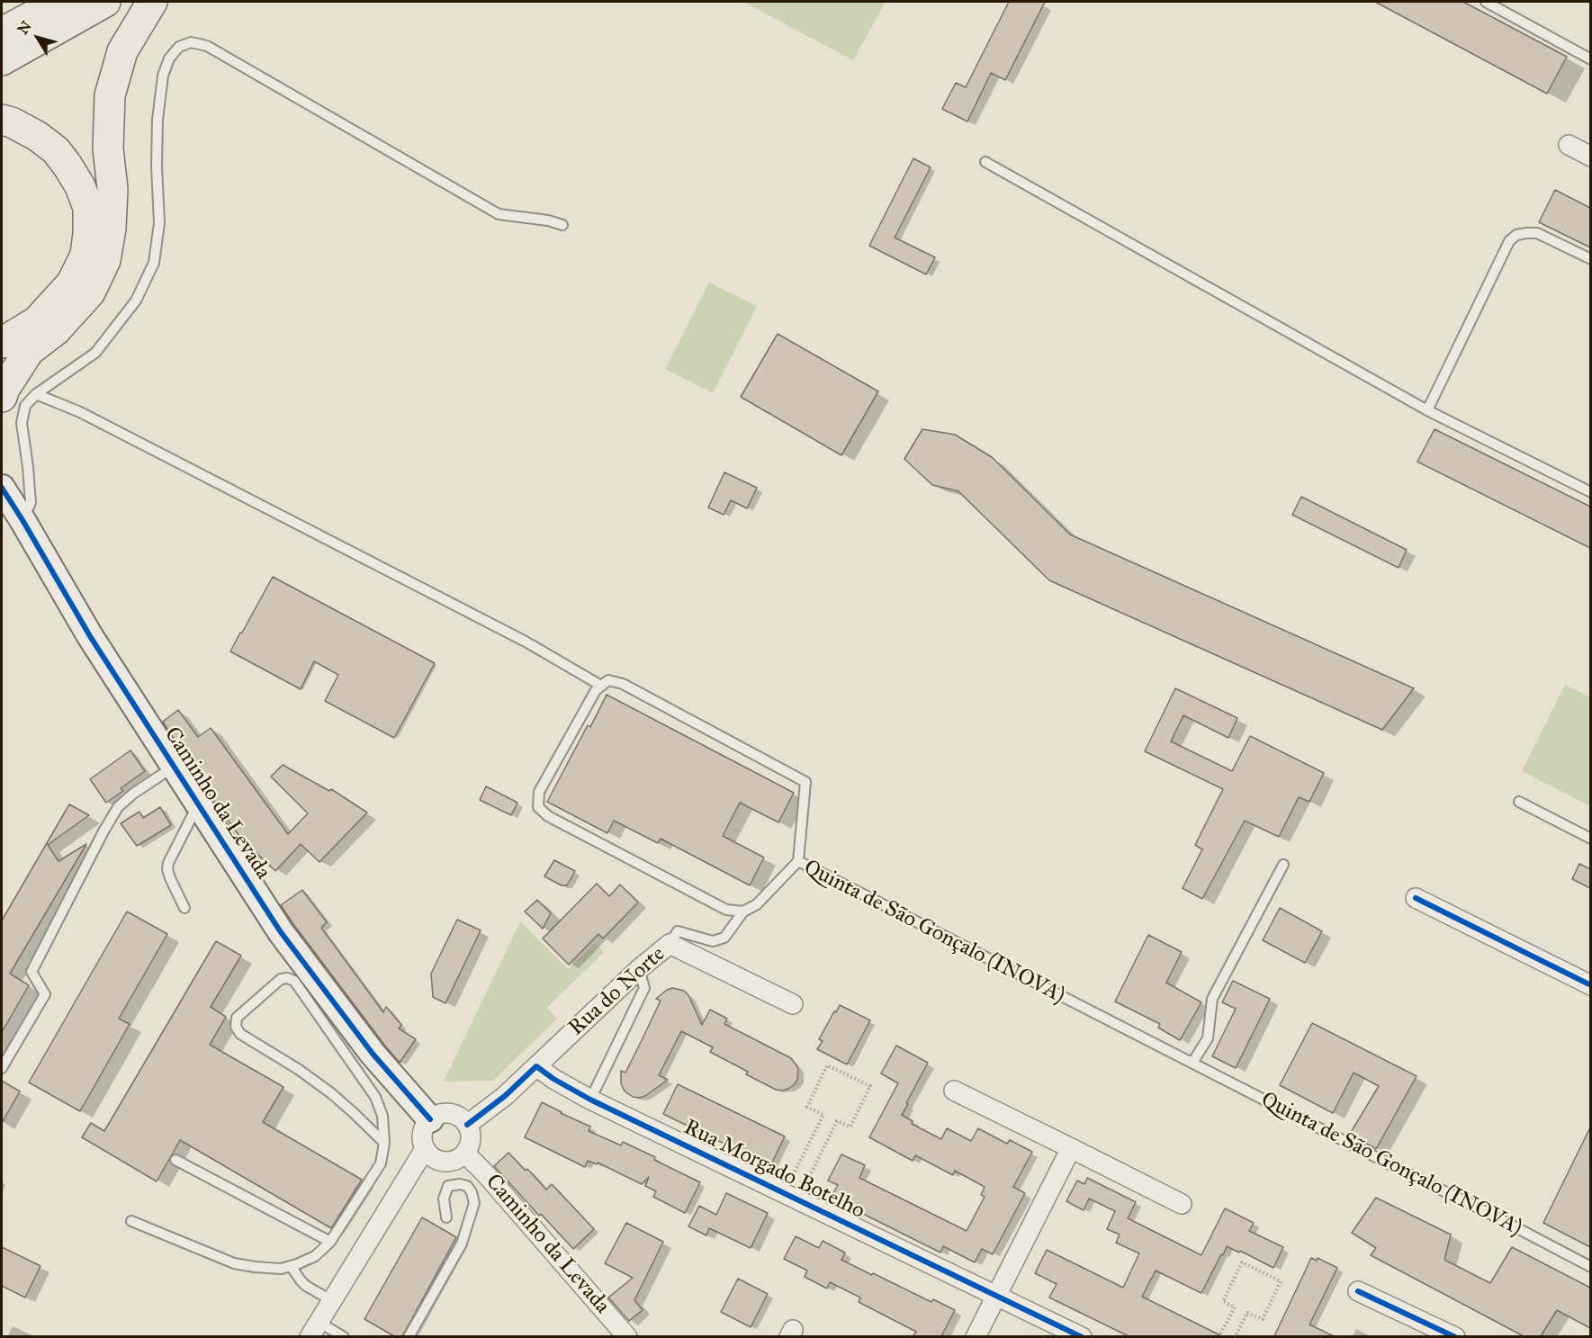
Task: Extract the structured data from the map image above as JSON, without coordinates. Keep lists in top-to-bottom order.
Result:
{
  "streets": {
    "street": ["Caminho da Levada", "Rua do Norte", "Rua Morgado Botelho"],
    "lane": ["Quinta de São Gonçalo (INOVA)"]
  },
  "crossings": [
    ["Quinta de São Gonçalo (INOVA)", "Rua do Norte"],
    ["Rua do Norte", "Rua Morgado Botelho"]
  ],
  "north": "top left"
}
